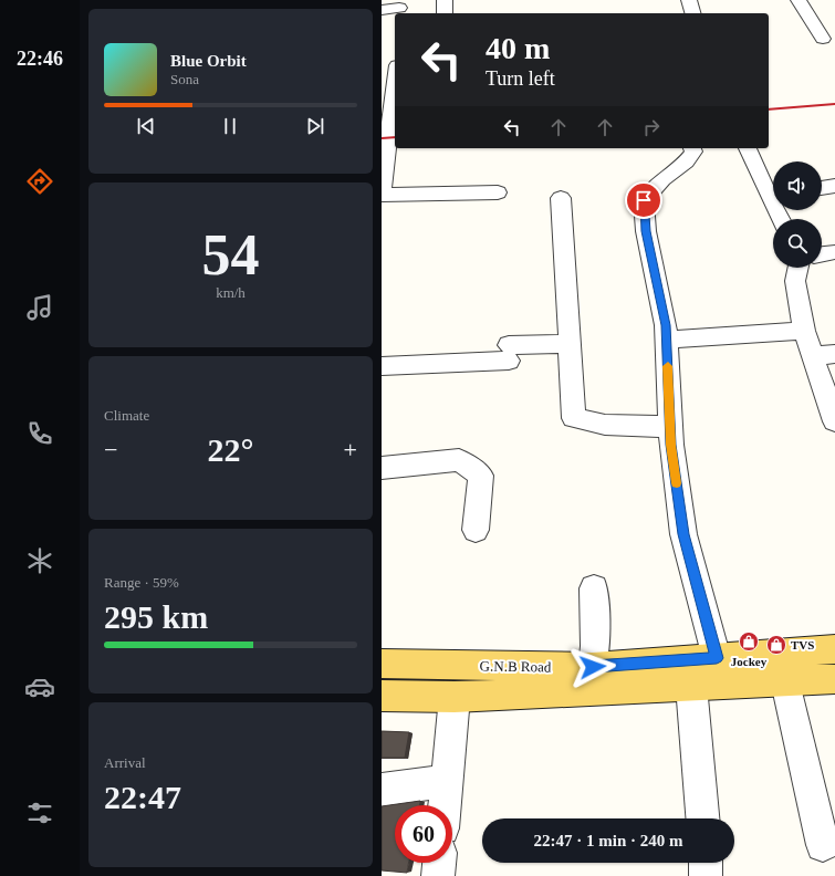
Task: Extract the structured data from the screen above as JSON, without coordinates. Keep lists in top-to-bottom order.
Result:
{
  "streets": {
    "main road": ["G.N.B Road"]
  },
  "places": {
    "shop": ["Jockey", "TVS"]
  },
  "page": {
    "tabs": "22:46",
    "turn": ["40 m", "Turn left"],
    "song": ["Blue Orbit", "Sona"],
    "tile": [
      ["54", "km/h"],
      "Climate",
      ["Range · 59%", "295 km"],
      ["Arrival", "22:47"]
    ],
    "heat": ["−", "22°", "+"],
    "limit": "60",
    "trip": "22:47 · 1 min · 240 m"
  }
}
